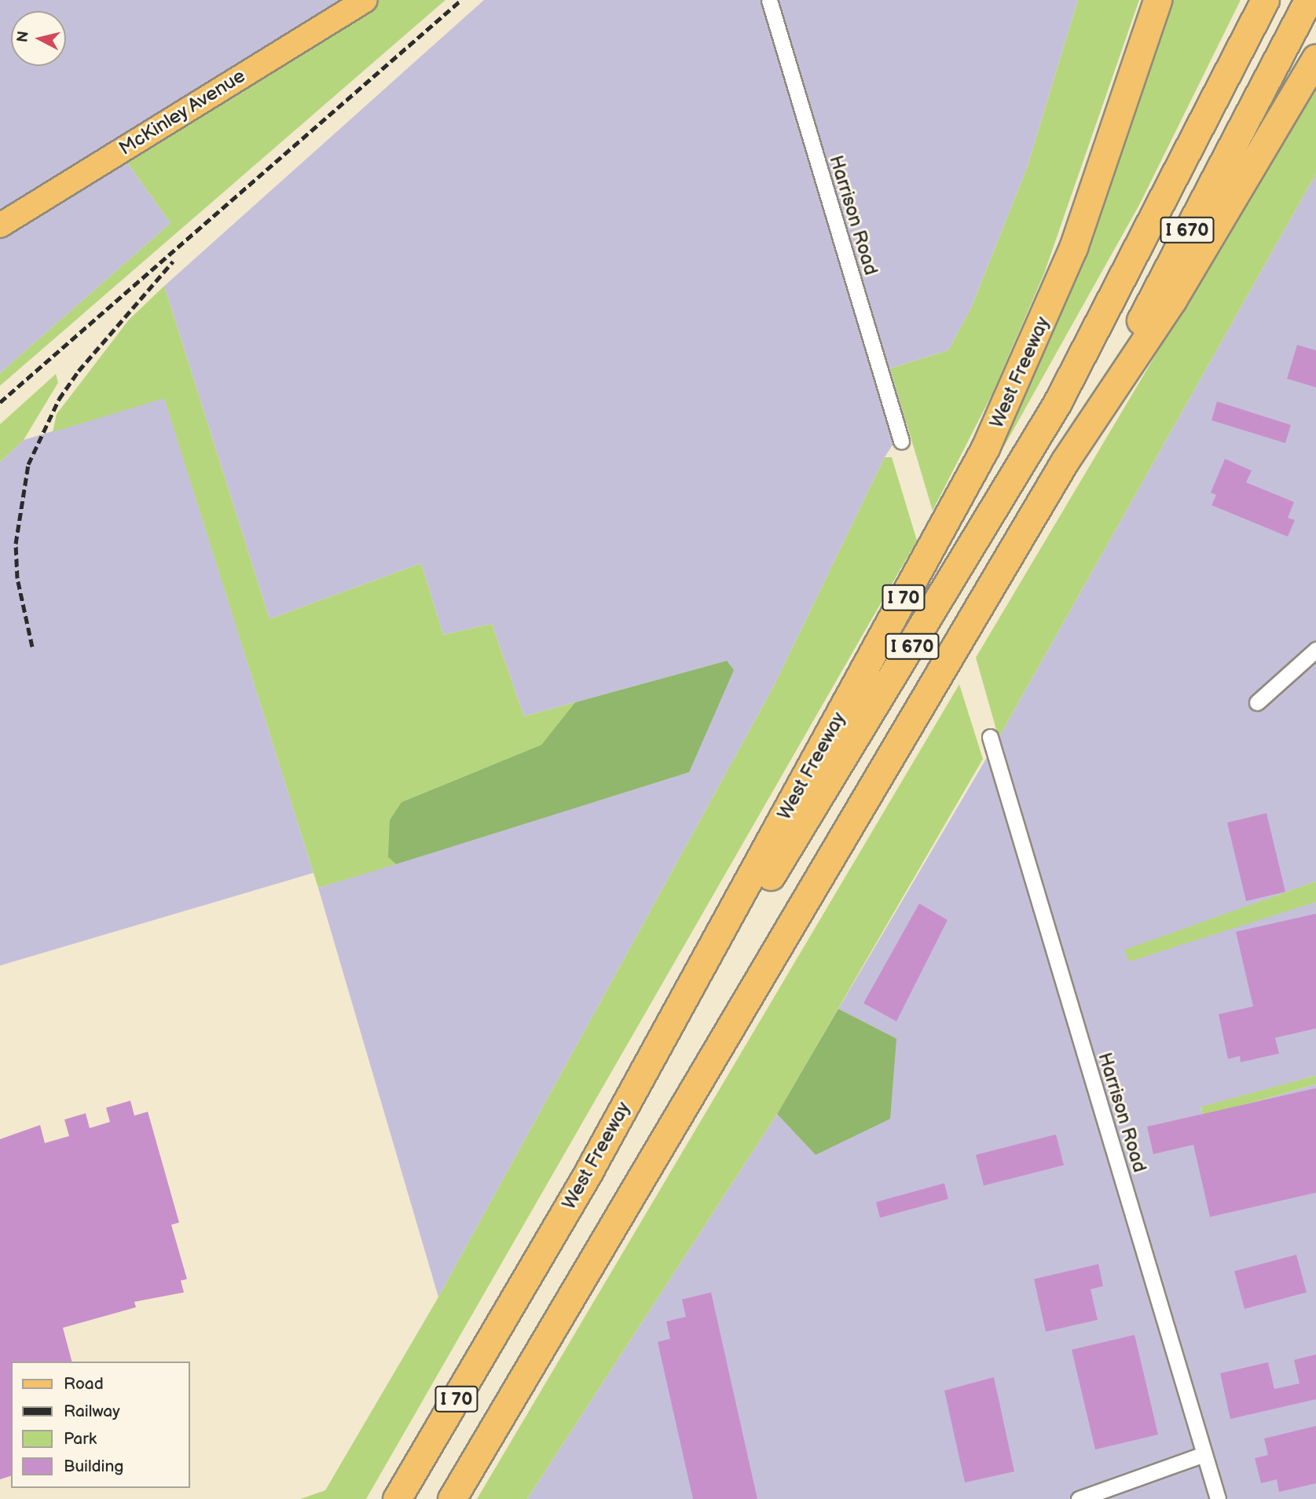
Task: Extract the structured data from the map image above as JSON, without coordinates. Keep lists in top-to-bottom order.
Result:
{
  "streets": {
    "highway": ["I 670", "West Freeway", "I 70"],
    "main road": ["McKinley Avenue"],
    "street": ["Harrison Road"]
  },
  "crossings": [
    ["I 670", "West Freeway"],
    ["I 670", "I 70"]
  ],
  "legend": [
    "Road",
    "Railway",
    "Park",
    "Building"
  ],
  "north": "left"
}
